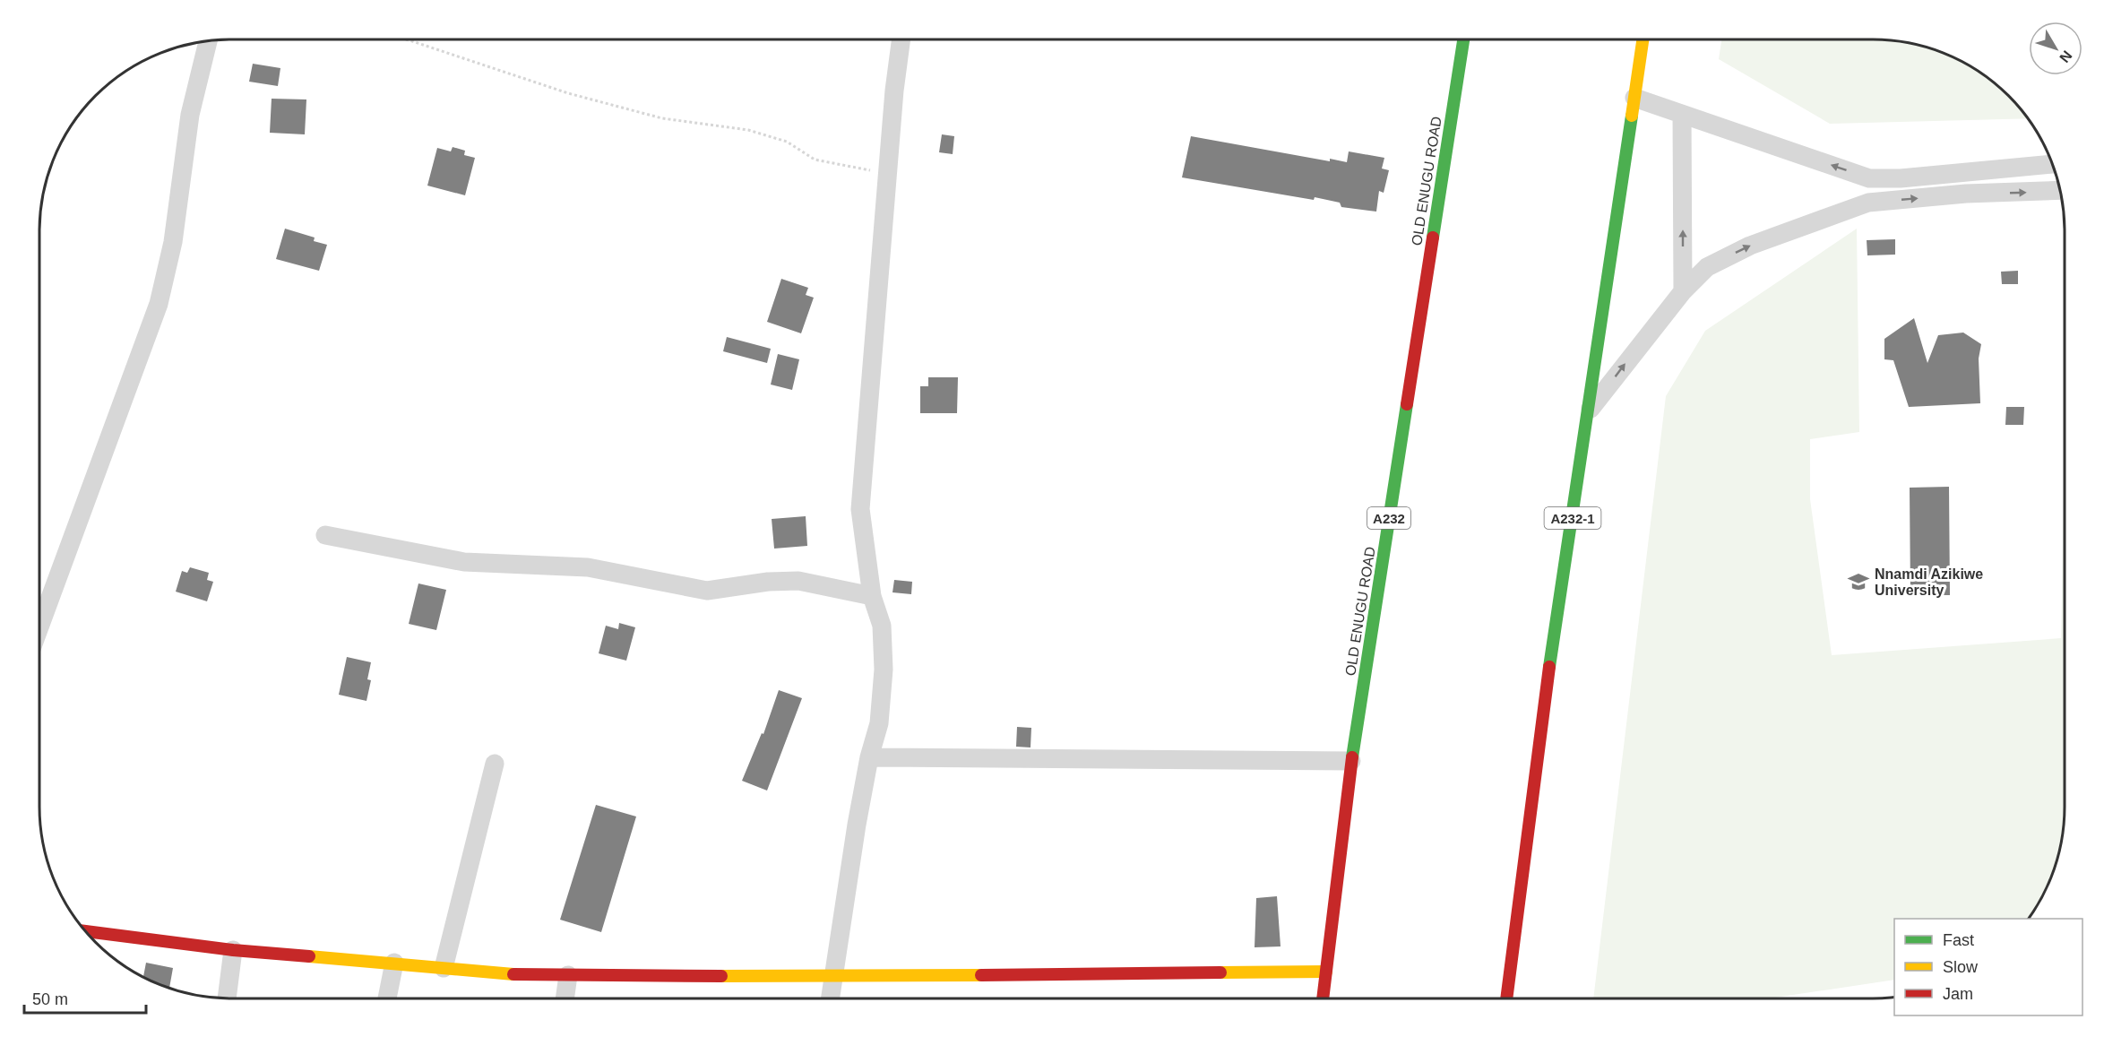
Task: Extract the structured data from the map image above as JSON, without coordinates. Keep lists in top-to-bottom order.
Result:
{
  "streets": {
    "main road": ["OLD ENUGU ROAD", "A232", "A232-1"]
  },
  "places": {
    "school or university": ["Nnamdi Azikiwe University"]
  },
  "legend": ["Fast", "Slow", "Jam"],
  "scale_bar": "50 m",
  "north": "bottom right"
}
